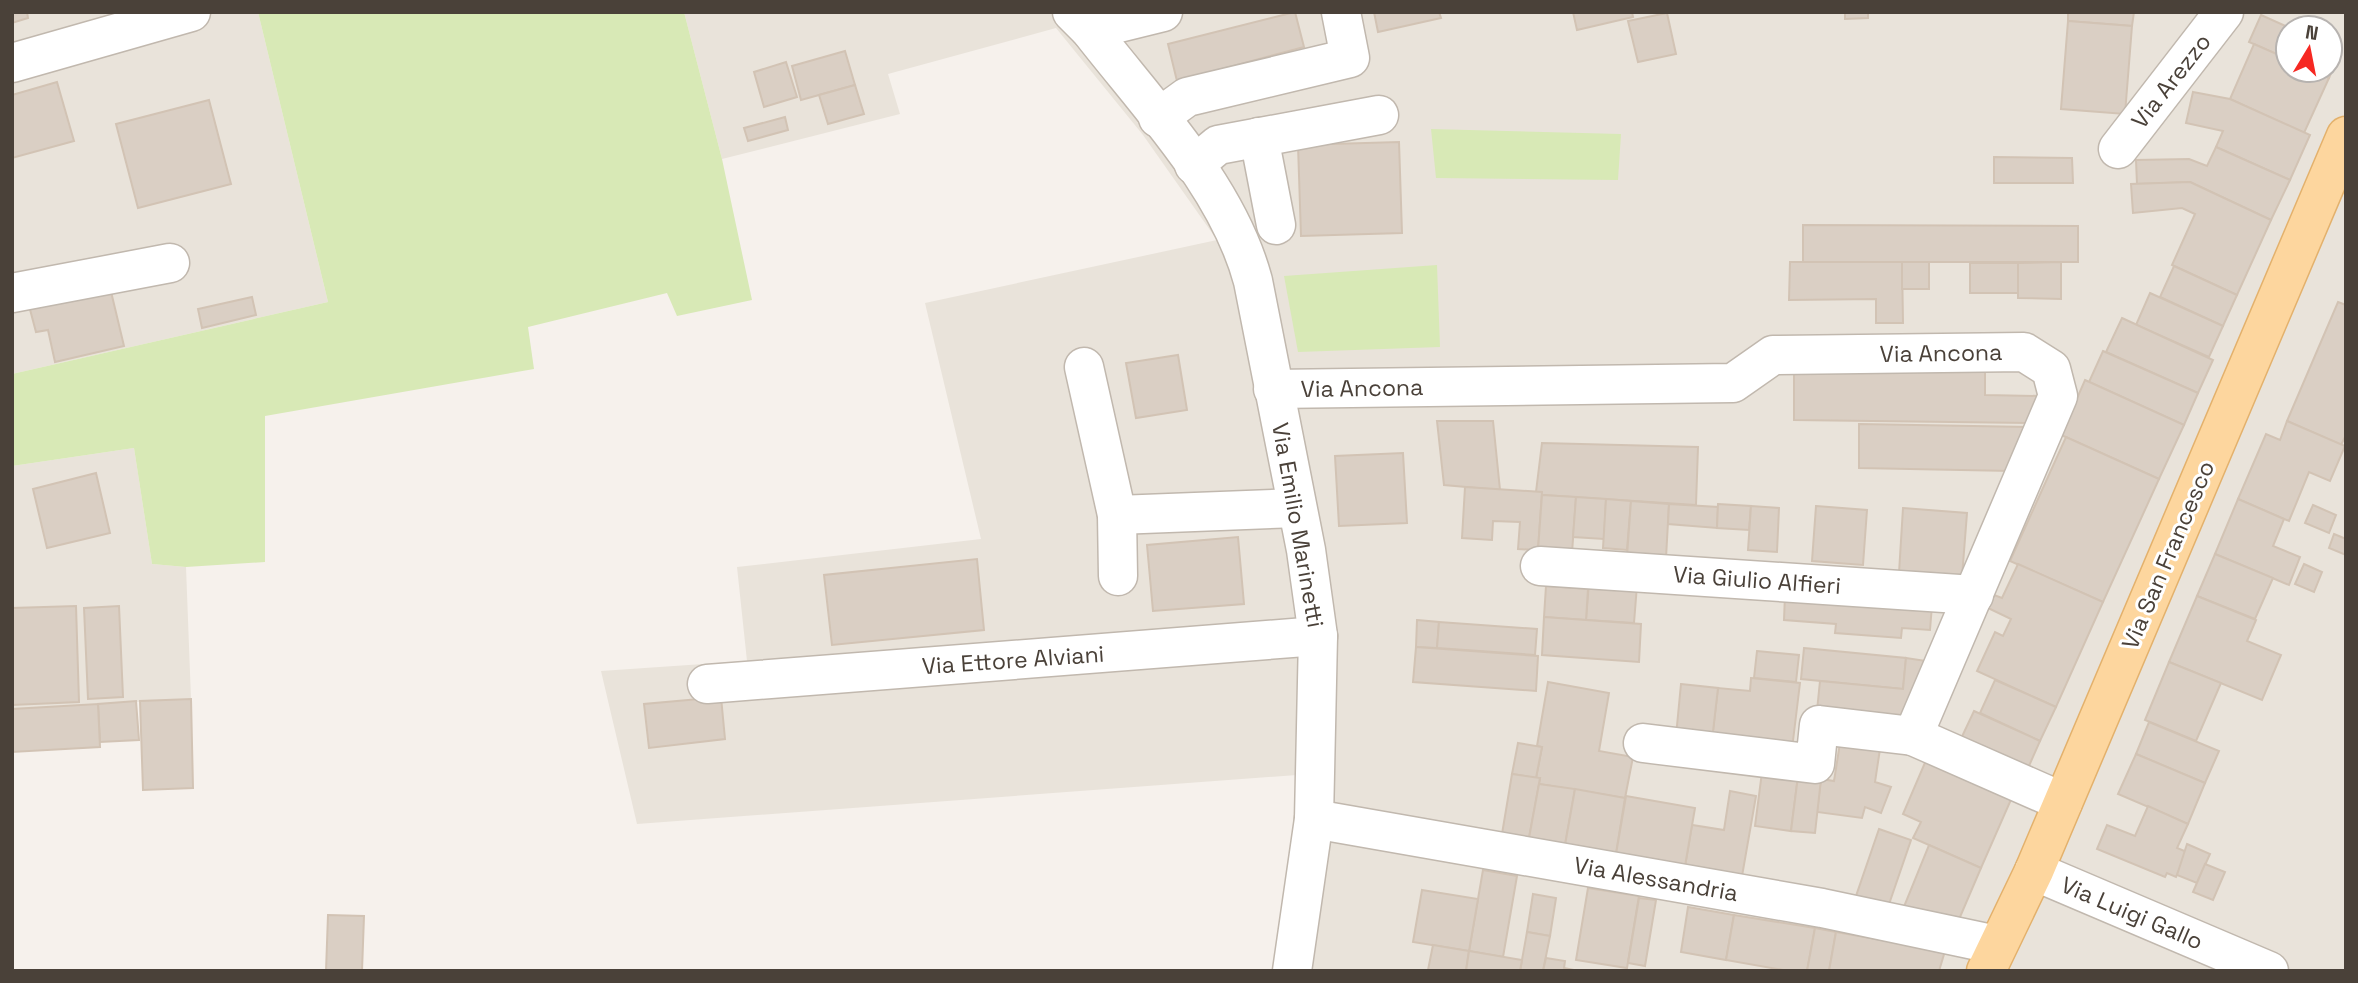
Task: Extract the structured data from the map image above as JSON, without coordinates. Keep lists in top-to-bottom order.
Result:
{
  "streets": {
    "main road": ["Via San Francesco"],
    "street": [
      "Via Arezzo",
      "Via Ancona",
      "Via Emilio Marinetti",
      "Via Giulio Alfieri",
      "Via Ettore Alviani",
      "Via Alessandria",
      "Via Luigi Gallo"
    ]
  },
  "crossings": [
    ["Via Ancona", "Via Emilio Marinetti"],
    ["Via Ancona", "Via Giulio Alfieri"],
    ["Via Emilio Marinetti", "Via Ettore Alviani"],
    ["Via Emilio Marinetti", "Via Alessandria"],
    ["Via San Francesco", "Via Alessandria"],
    ["Via San Francesco", "Via Luigi Gallo"]
  ],
  "north": "top"
}
